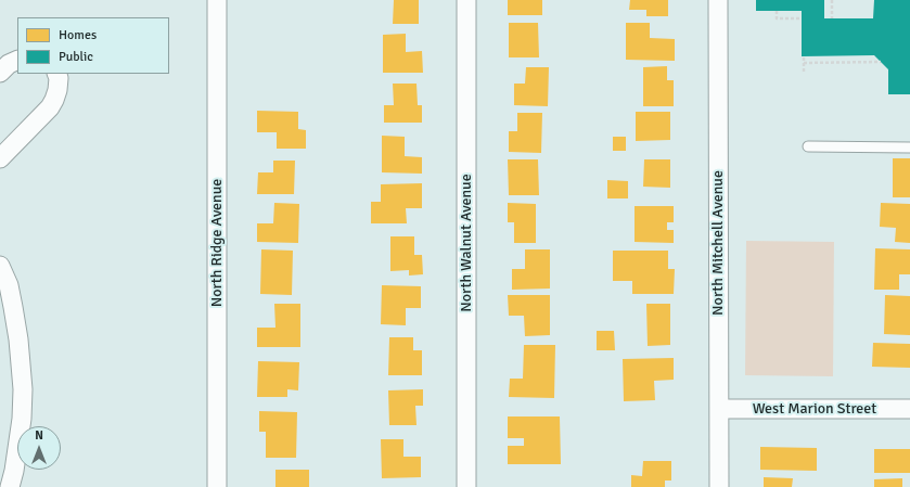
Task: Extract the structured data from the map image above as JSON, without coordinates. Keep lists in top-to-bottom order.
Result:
{
  "streets": {
    "street": [
      "North Ridge Avenue",
      "North Walnut Avenue",
      "North Mitchell Avenue",
      "West Marion Street"
    ]
  },
  "crossings": [
    ["North Mitchell Avenue", "West Marion Street"]
  ],
  "legend": ["Homes", "Public"],
  "north": "top"
}
